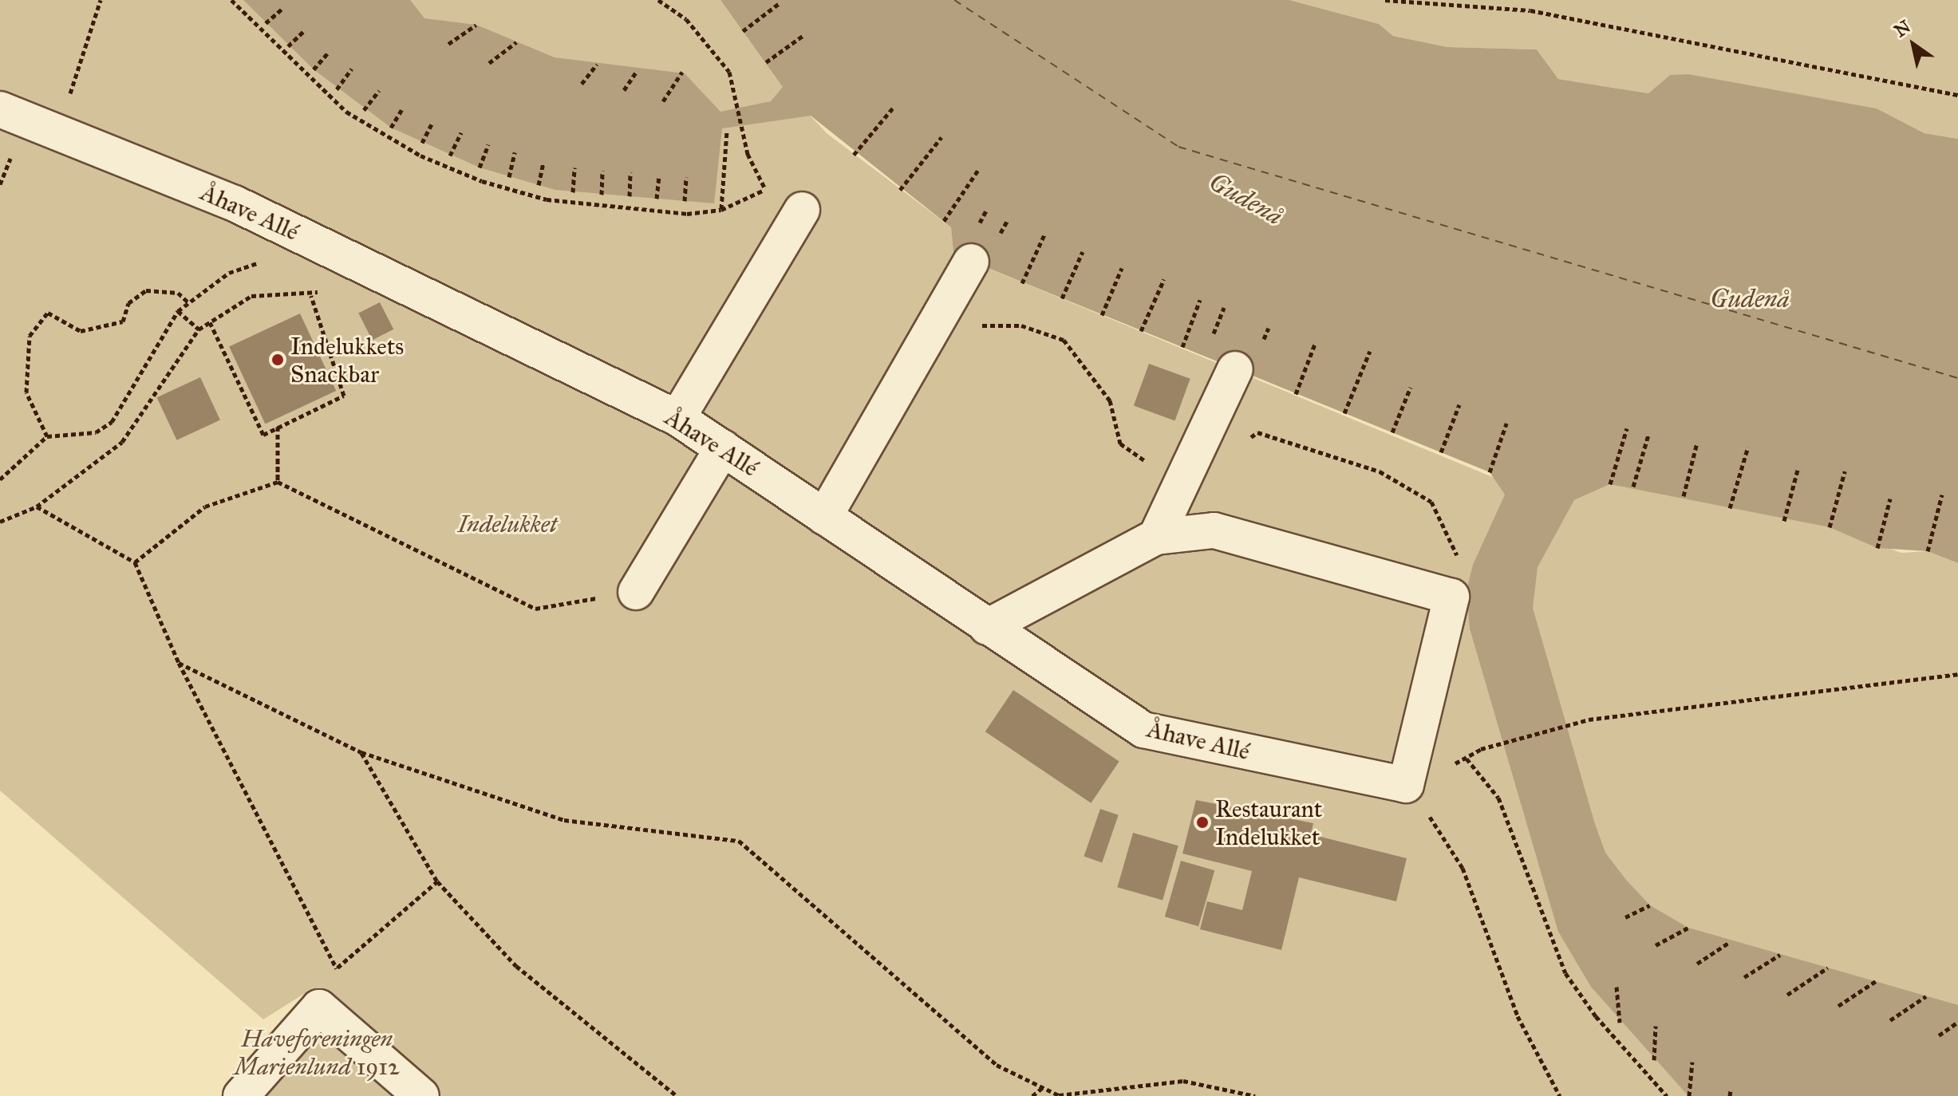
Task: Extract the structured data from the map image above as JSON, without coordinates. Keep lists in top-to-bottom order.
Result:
{
  "streets": {
    "street": ["Åhave Allé"]
  },
  "water": ["Gudenå"],
  "parks": ["Indelukket", "Haveforeningen Marienlund 1912"],
  "places": ["Indelukkets Snackbar", "Restaurant Indelukket"],
  "north": "top left"
}
